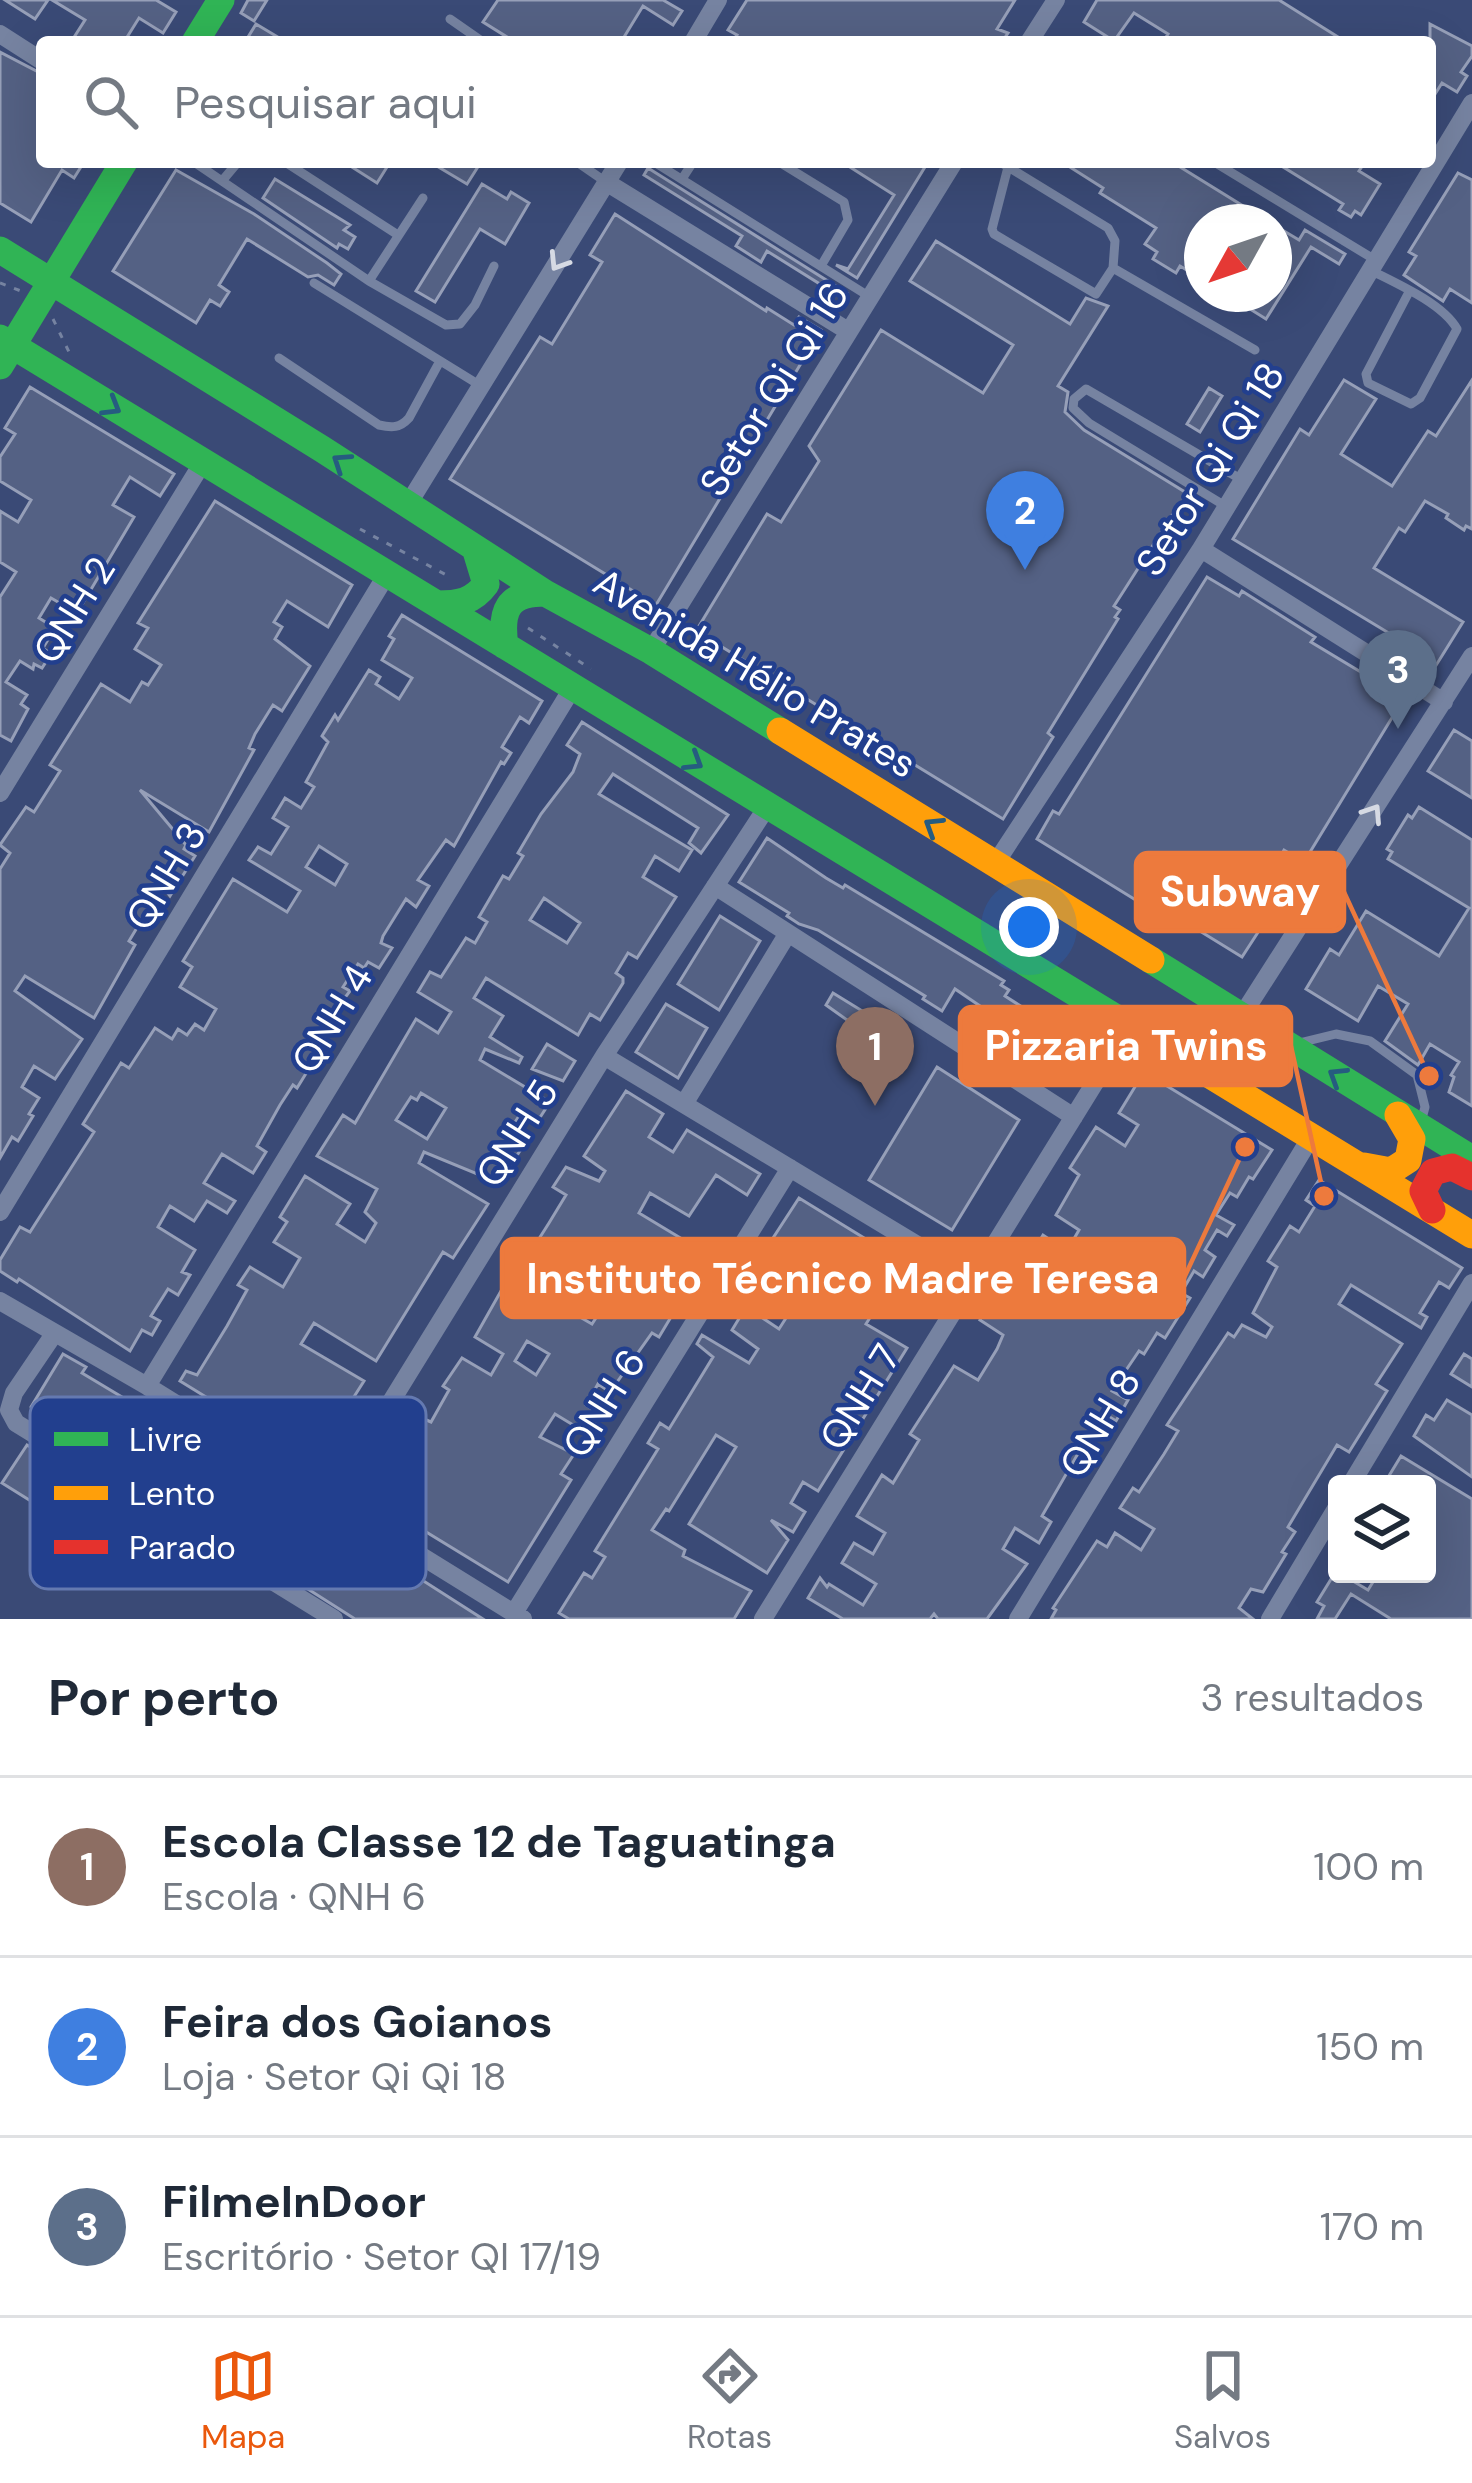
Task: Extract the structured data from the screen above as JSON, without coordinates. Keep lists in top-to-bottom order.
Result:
{
  "streets": {
    "main road": ["Avenida Hélio Prates"],
    "street": [
      "Setor Qi Qi 16",
      "Setor Qi Qi 18",
      "QNH 2",
      "QNH 3",
      "QNH 4",
      "QNH 5",
      "QNH 7",
      "QNH 6",
      "QNH 8"
    ]
  },
  "crossings": [
    ["Setor Qi Qi 16", "Avenida Hélio Prates"],
    ["Setor Qi Qi 18", "Avenida Hélio Prates"]
  ],
  "places": ["Subway", "Instituto Técnico Madre Teresa", "Pizzaria Twins"],
  "legend": ["Livre", "Lento", "Parado"],
  "north": "bottom left",
  "page": {
    "search": "Pesquisar aqui",
    "pins": ["2", "3", "1"],
    "heading": ["Por perto", "3 resultados"],
    "list": [
      {
        "mark": "1",
        "name": "Escola Classe 12 de Taguatinga",
        "note": "Escola · QNH 6",
        "value": "100 m"
      },
      {
        "mark": "2",
        "name": "Feira dos Goianos",
        "note": "Loja · Setor Qi Qi 18",
        "value": "150 m"
      },
      {
        "mark": "3",
        "name": "FilmeInDoor",
        "note": "Escritório · Setor QI 17/19",
        "value": "170 m"
      }
    ],
    "nav": ["Mapa", "Rotas", "Salvos"]
  }
}
